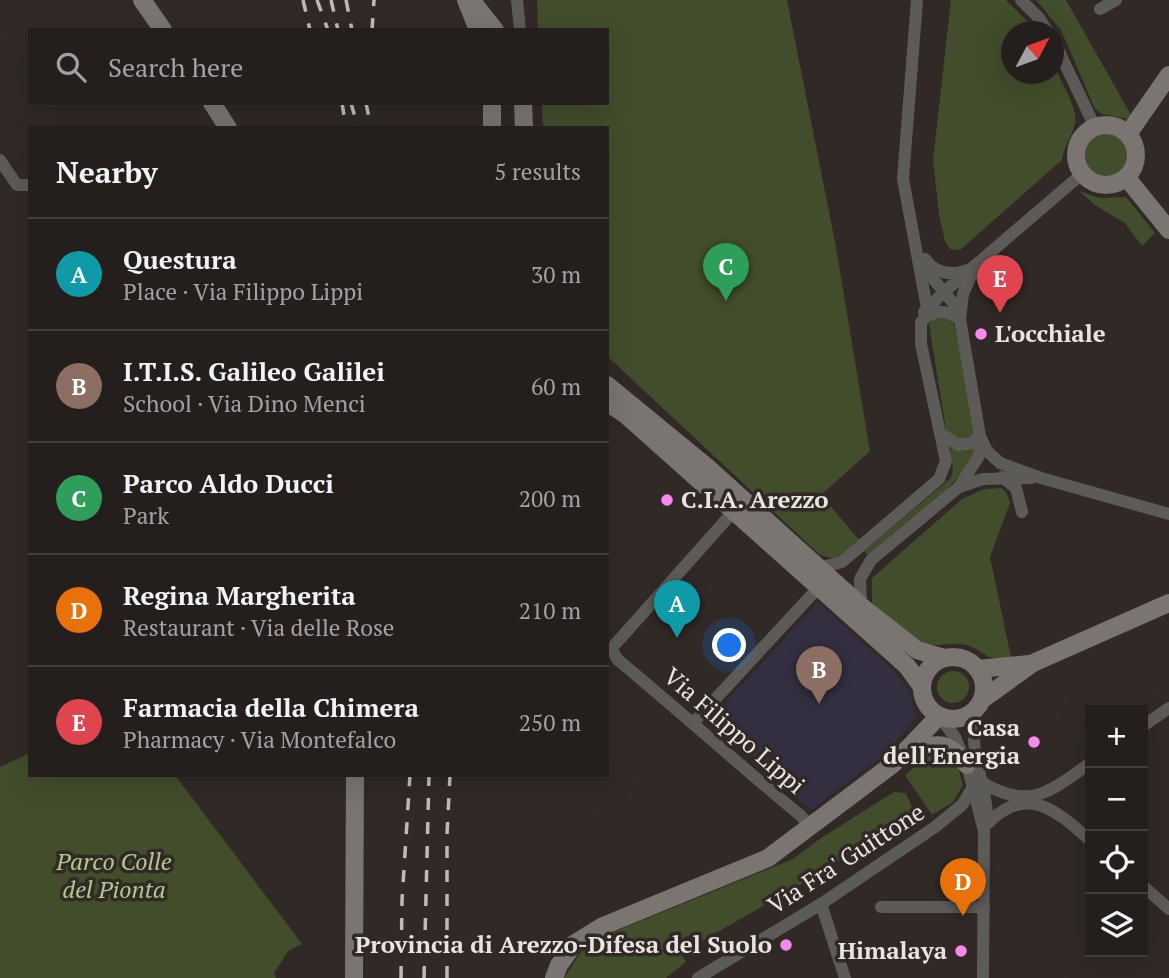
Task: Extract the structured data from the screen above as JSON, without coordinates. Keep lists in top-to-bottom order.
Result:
{
  "streets": {
    "street": ["Via Filippo Lippi", "Via Fra' Guittone"]
  },
  "parks": ["Parco Colle del Pionta"],
  "places": [
    "L'occhiale",
    "C.I.A. Arezzo",
    "Casa dell'Energia",
    "Provincia di Arezzo-Difesa del Suolo",
    "Himalaya"
  ],
  "north": "top right",
  "page": {
    "search": "Search here",
    "heading": ["Nearby", "5 results"],
    "list": [
      {
        "mark": "A",
        "name": "Questura",
        "note": "Place · Via Filippo Lippi",
        "value": "30 m"
      },
      {
        "mark": "B",
        "name": "I.T.I.S. Galileo Galilei",
        "note": "School · Via Dino Menci",
        "value": "60 m"
      },
      {
        "mark": "C",
        "name": "Parco Aldo Ducci",
        "note": "Park",
        "value": "200 m"
      },
      {
        "mark": "D",
        "name": "Regina Margherita",
        "note": "Restaurant · Via delle Rose",
        "value": "210 m"
      },
      {
        "mark": "E",
        "name": "Farmacia della Chimera",
        "note": "Pharmacy · Via Montefalco",
        "value": "250 m"
      }
    ],
    "pins": [
      "C",
      "E",
      "A",
      "B",
      "D"
    ],
    "map_buttons": ["+", "−"]
  }
}
